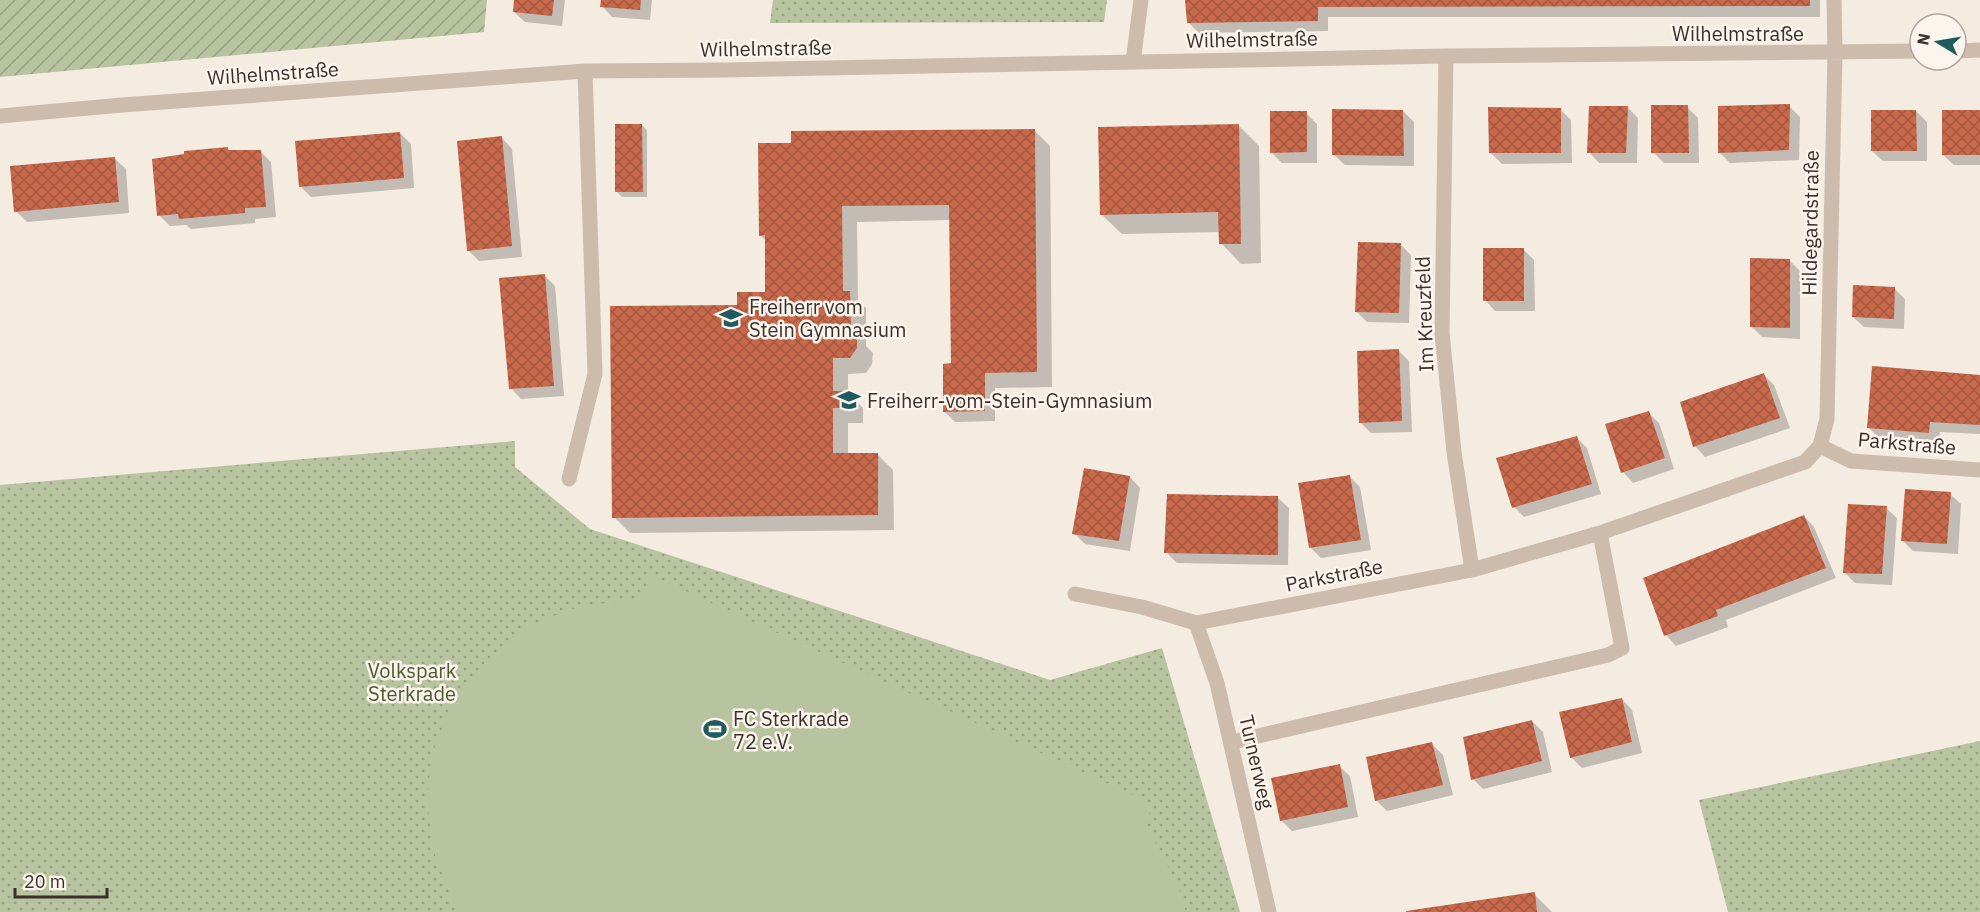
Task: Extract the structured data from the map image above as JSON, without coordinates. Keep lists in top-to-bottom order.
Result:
{
  "streets": {
    "street": [
      "Wilhelmstraße",
      "Hildegardstraße",
      "Im Kreuzfeld",
      "Parkstraße",
      "Turnerweg"
    ]
  },
  "crossings": [
    ["Wilhelmstraße", "Hildegardstraße"],
    ["Wilhelmstraße", "Im Kreuzfeld"],
    ["Hildegardstraße", "Parkstraße"],
    ["Im Kreuzfeld", "Parkstraße"],
    ["Parkstraße", "Turnerweg"]
  ],
  "parks": ["Volkspark Sterkrade"],
  "places": {
    "school or university": ["Freiherr vom Stein Gymnasium", "Freiherr-vom-Stein-Gymnasium"],
    "sports": ["FC Sterkrade 72 e.V."]
  },
  "scale_bar": "20 m",
  "north": "left"
}
